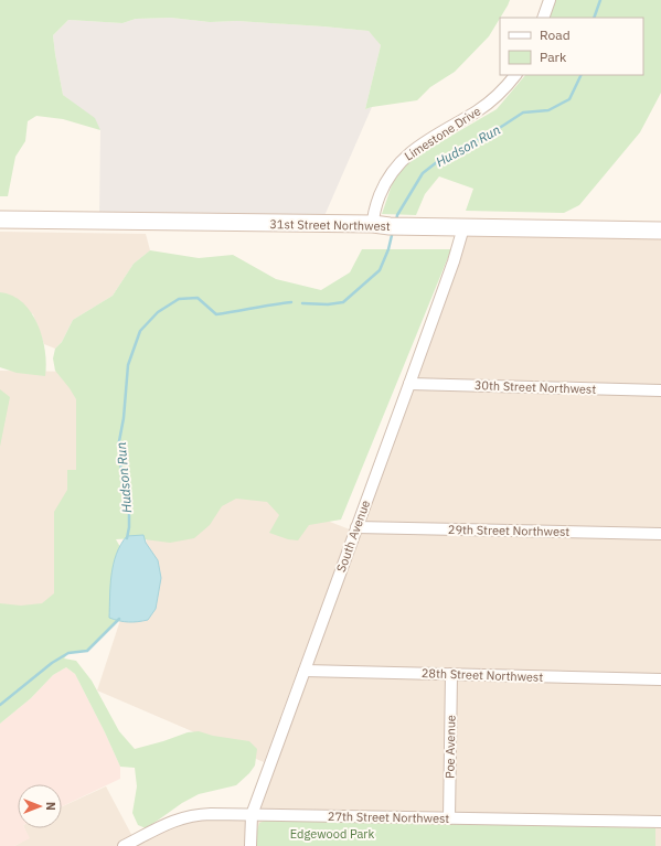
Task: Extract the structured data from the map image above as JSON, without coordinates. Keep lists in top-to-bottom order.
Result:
{
  "streets": {
    "main road": ["31st Street Northwest"],
    "street": [
      "Limestone Drive",
      "30th Street Northwest",
      "29th Street Northwest",
      "South Avenue",
      "28th Street Northwest",
      "Poe Avenue",
      "27th Street Northwest"
    ]
  },
  "crossings": [
    ["Limestone Drive", "31st Street Northwest"],
    ["31st Street Northwest", "South Avenue"],
    ["30th Street Northwest", "South Avenue"],
    ["29th Street Northwest", "South Avenue"],
    ["South Avenue", "28th Street Northwest"],
    ["South Avenue", "27th Street Northwest"],
    ["28th Street Northwest", "Poe Avenue"],
    ["Poe Avenue", "27th Street Northwest"]
  ],
  "water": ["Hudson Run"],
  "parks": ["Edgewood Park"],
  "legend": ["Road", "Park"],
  "north": "right"
}
